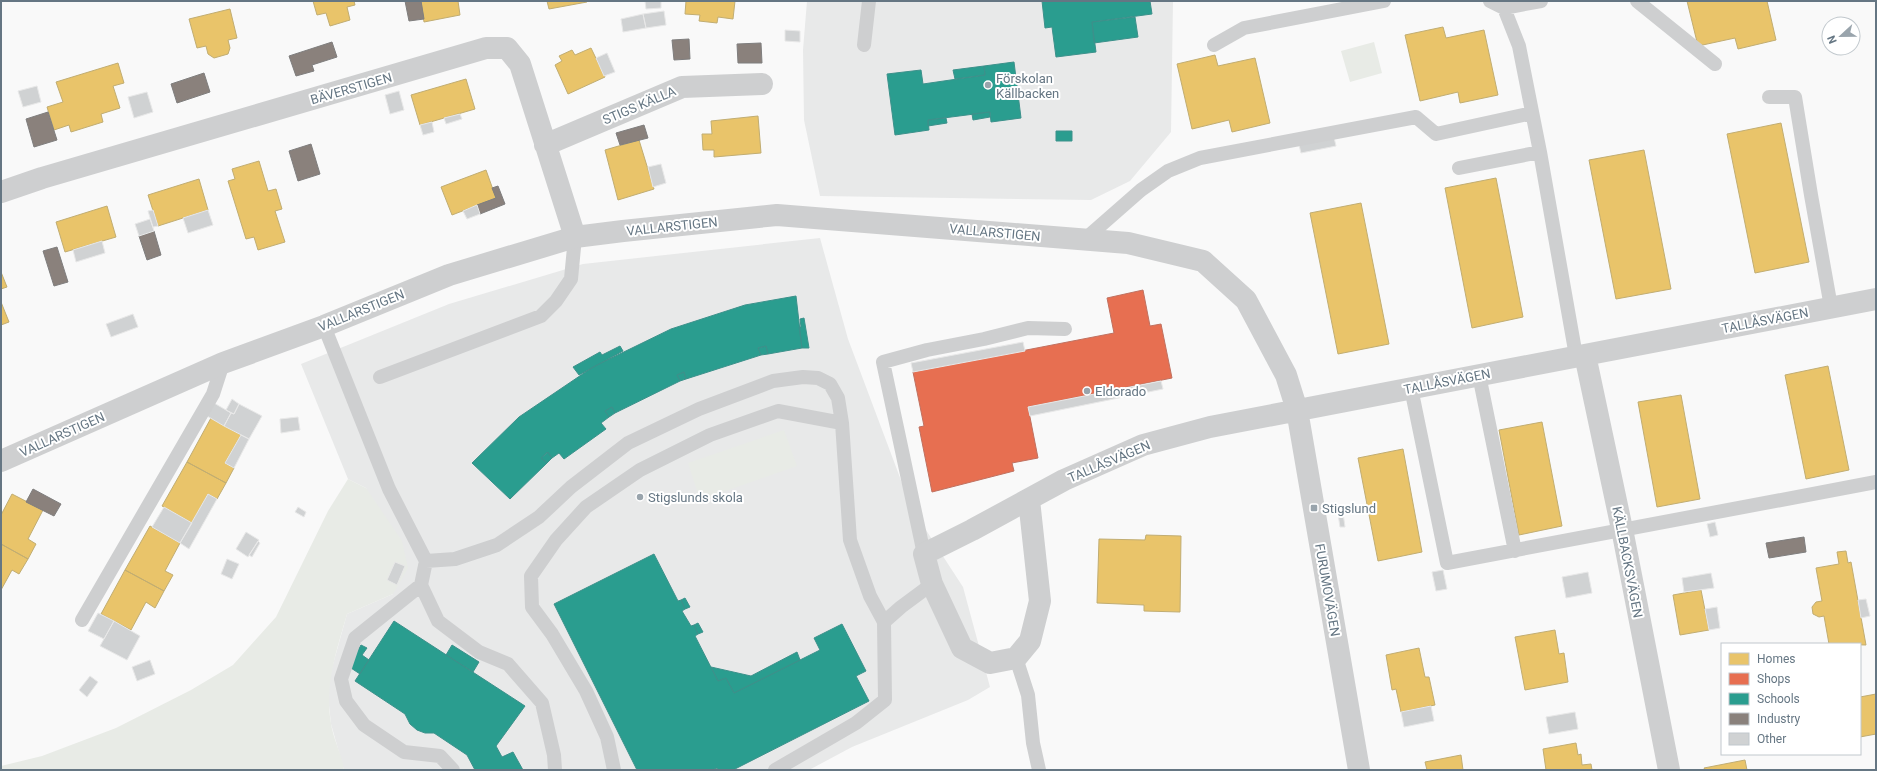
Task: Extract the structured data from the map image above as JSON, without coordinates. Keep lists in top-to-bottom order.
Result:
{
  "streets": {
    "street": [
      "BÄVERSTIGEN",
      "STIGS KÄLLA",
      "VALLARSTIGEN",
      "TALLÅSVÄGEN",
      "KÄLLBACKSVÄGEN",
      "FURUMOVÄGEN"
    ]
  },
  "crossings": [
    ["BÄVERSTIGEN", "STIGS KÄLLA"],
    ["BÄVERSTIGEN", "VALLARSTIGEN"],
    ["VALLARSTIGEN", "TALLÅSVÄGEN"],
    ["VALLARSTIGEN", "FURUMOVÄGEN"],
    ["TALLÅSVÄGEN", "KÄLLBACKSVÄGEN"],
    ["TALLÅSVÄGEN", "FURUMOVÄGEN"]
  ],
  "places": {
    "other": ["Förskolan Källbacken", "Eldorado", "Stigslunds skola"],
    "transit": ["Stigslund"]
  },
  "legend": [
    "Homes",
    "Shops",
    "Schools",
    "Industry",
    "Other"
  ],
  "north": "left"
}
